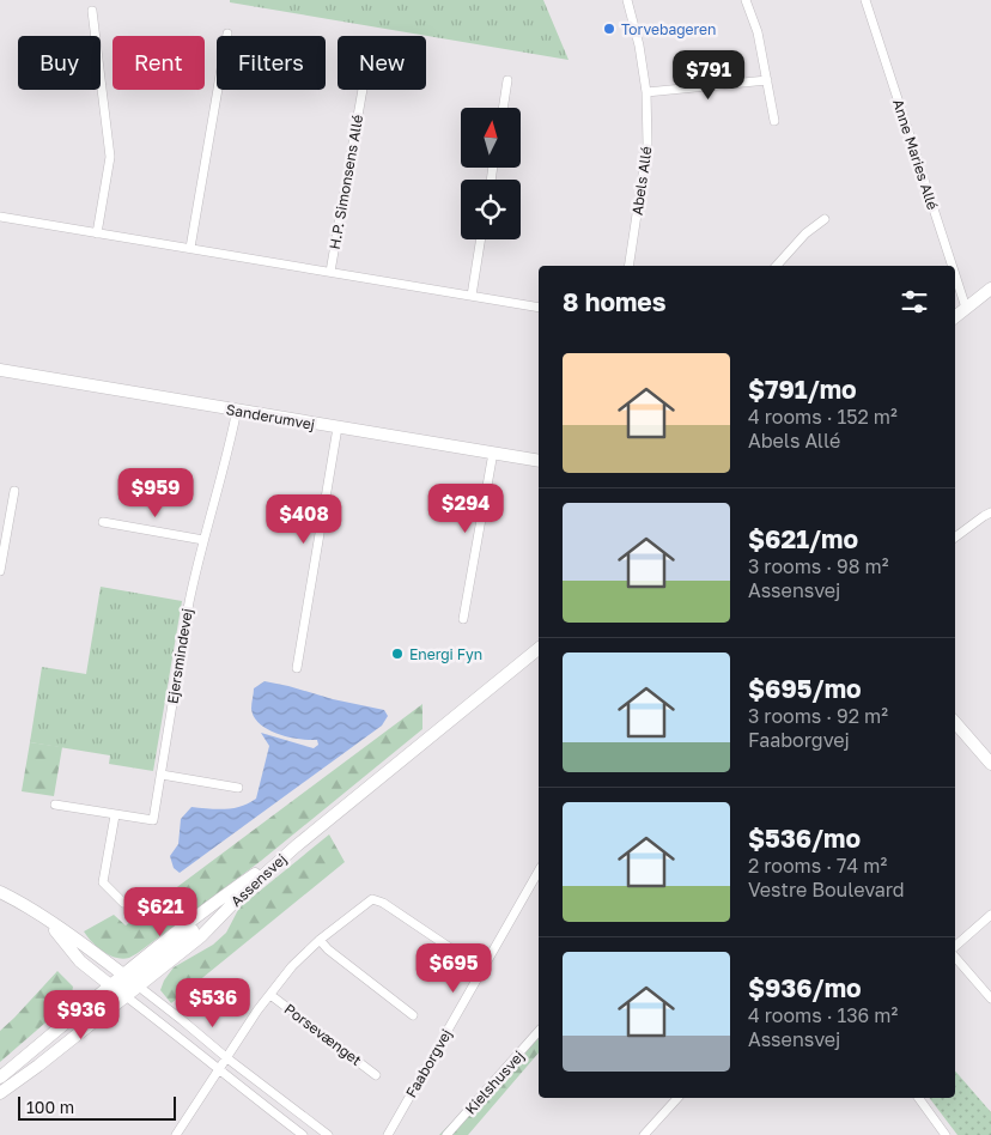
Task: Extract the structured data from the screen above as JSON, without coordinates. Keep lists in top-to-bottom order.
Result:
{
  "streets": {
    "main road": ["Sanderumvej", "Assensvej"],
    "street": [
      "Anne Maries Allé",
      "Abels Allé",
      "H.P. Simonsens Allé",
      "Ejersmindevej",
      "Porsevænget",
      "Faaborgvej",
      "Kielshusvej"
    ]
  },
  "crossings": [
    ["Sanderumvej", "Ejersmindevej"]
  ],
  "places": ["Torvebageren", "Energi Fyn"],
  "scale_bar": "100 m",
  "north": "top",
  "page": {
    "chip": [
      "Buy",
      "Rent",
      "Filters",
      "New"
    ],
    "price": [
      "$791",
      "$959",
      "$294",
      "$408",
      "$621",
      "$695",
      "$536",
      "$936"
    ],
    "heading": "8 homes",
    "list": [
      {
        "name": "$791/mo",
        "note": "4 rooms · 152 m² · Abels Allé"
      },
      {
        "name": "$621/mo",
        "note": "3 rooms · 98 m² · Assensvej"
      },
      {
        "name": "$695/mo",
        "note": "3 rooms · 92 m² · Faaborgvej"
      },
      {
        "name": "$536/mo",
        "note": "2 rooms · 74 m² · Vestre Boulevard"
      },
      {
        "name": "$936/mo",
        "note": "4 rooms · 136 m² · Assensvej"
      }
    ],
    "scale": "100 m"
  }
}
